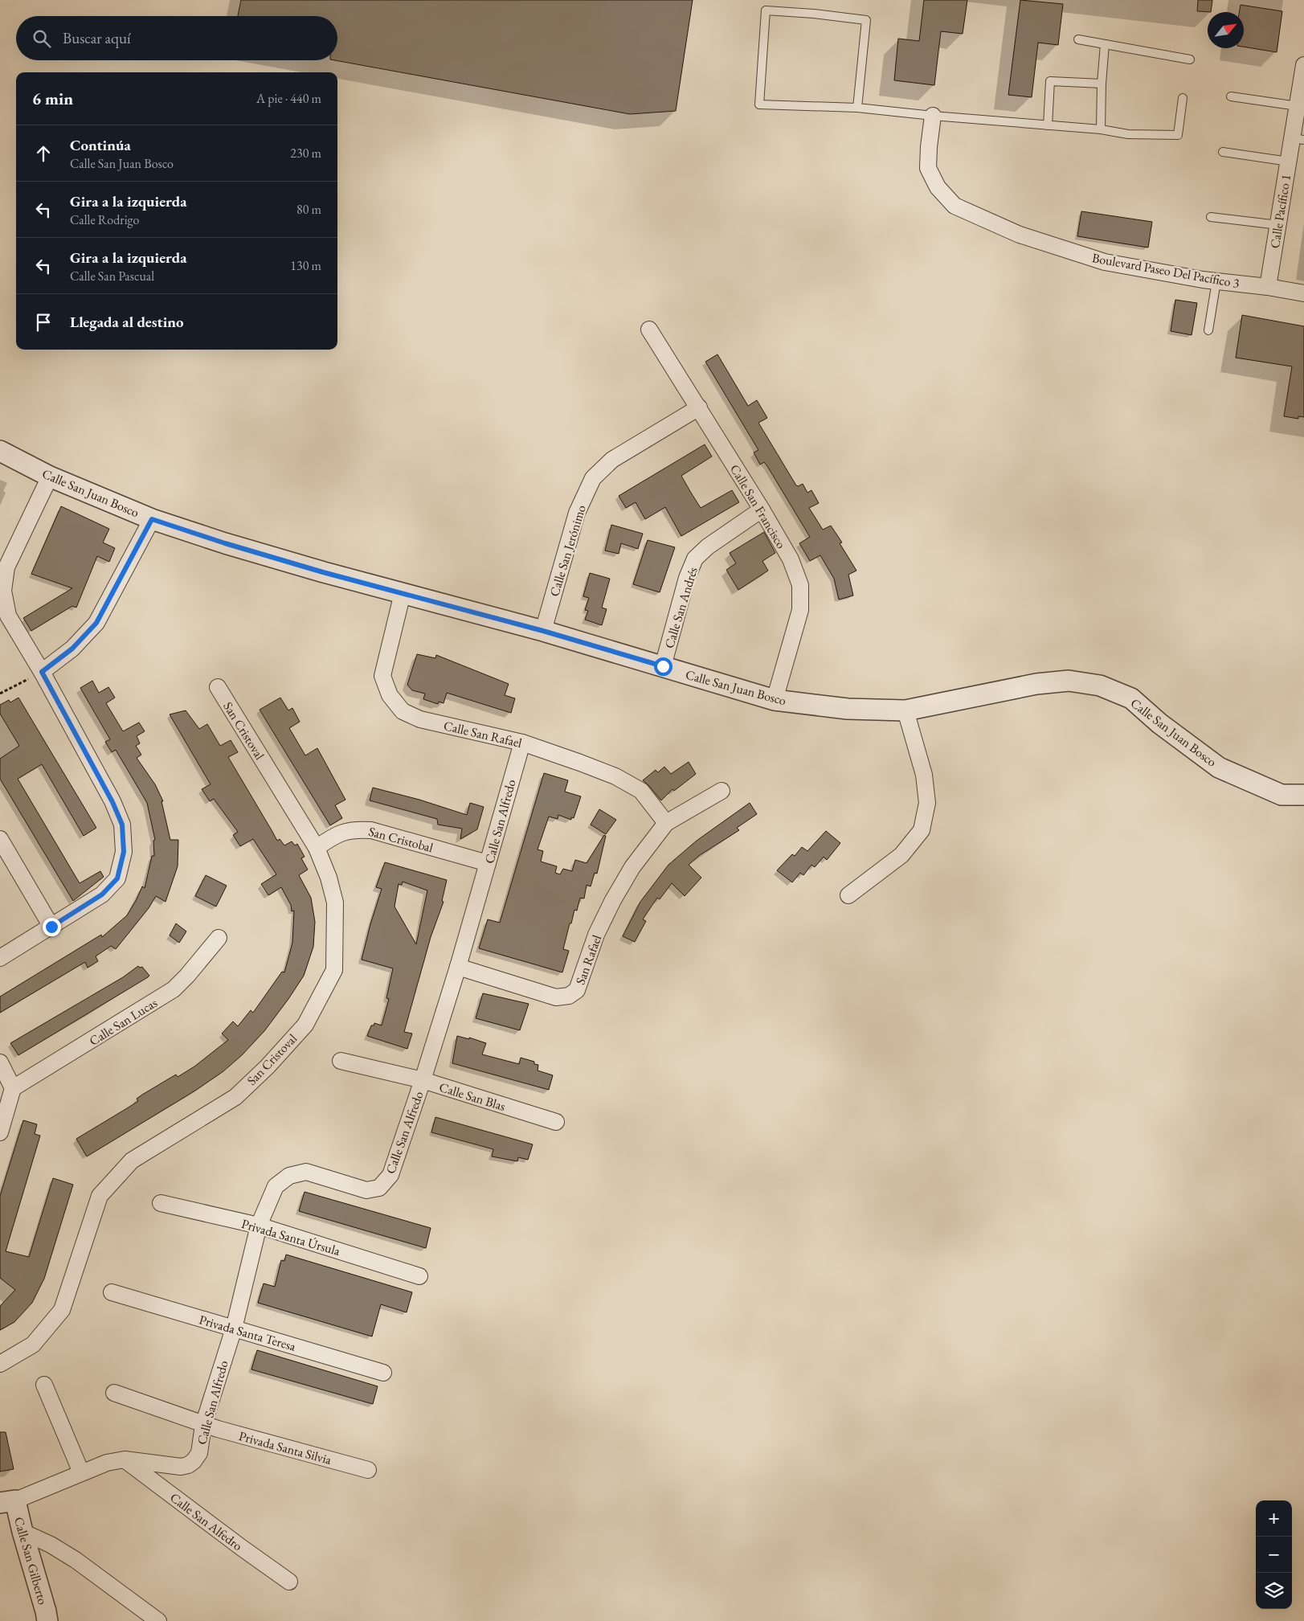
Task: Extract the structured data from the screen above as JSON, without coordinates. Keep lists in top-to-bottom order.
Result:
{
  "streets": {
    "street": [
      "Calle Pacífico 1",
      "Boulevard Paseo Del Pacífico 3",
      "Calle San Juan Bosco",
      "Calle San Francisco",
      "Calle San Jerónimo",
      "Calle San Andrés",
      "San Cristoval",
      "Calle San Rafael",
      "Calle San Alfredo",
      "San Cristobal",
      "San Rafael",
      "Calle San Lucas",
      "Calle San Blas",
      "Privada Santa Úrsula",
      "Privada Santa Teresa",
      "Privada Santa Silvia",
      "Calle San Alfedro",
      "Calle San Gilberto"
    ]
  },
  "crossings": [
    ["Calle Pacífico 1", "Boulevard Paseo Del Pacífico 3"],
    ["Calle San Juan Bosco", "Calle San Francisco"],
    ["Calle San Juan Bosco", "Calle San Jerónimo"],
    ["Calle San Juan Bosco", "Calle San Andrés"],
    ["Calle San Juan Bosco", "Calle San Rafael"],
    ["Calle San Francisco", "Calle San Jerónimo"],
    ["Calle San Francisco", "Calle San Andrés"],
    ["San Cristoval", "San Cristobal"],
    ["Calle San Rafael", "Calle San Alfredo"],
    ["Calle San Rafael", "San Rafael"],
    ["Calle San Alfredo", "San Cristobal"],
    ["Calle San Alfredo", "San Rafael"],
    ["Calle San Alfredo", "Calle San Blas"],
    ["Calle San Alfredo", "Privada Santa Úrsula"],
    ["Calle San Alfredo", "Privada Santa Teresa"],
    ["Calle San Alfredo", "Privada Santa Silvia"],
    ["Calle San Alfredo", "Calle San Alfedro"],
    ["Calle San Alfredo", "Calle San Gilberto"]
  ],
  "north": "top right",
  "page": {
    "search": "Buscar aquí",
    "heading": ["6 min", "A pie · 440 m"],
    "list": [
      ["Continúa", "Calle San Juan Bosco", "230 m"],
      ["Gira a la izquierda", "Calle Rodrigo", "80 m"],
      ["Gira a la izquierda", "Calle San Pascual", "130 m"],
      "Llegada al destino"
    ],
    "map_buttons": ["+", "−"]
  }
}
